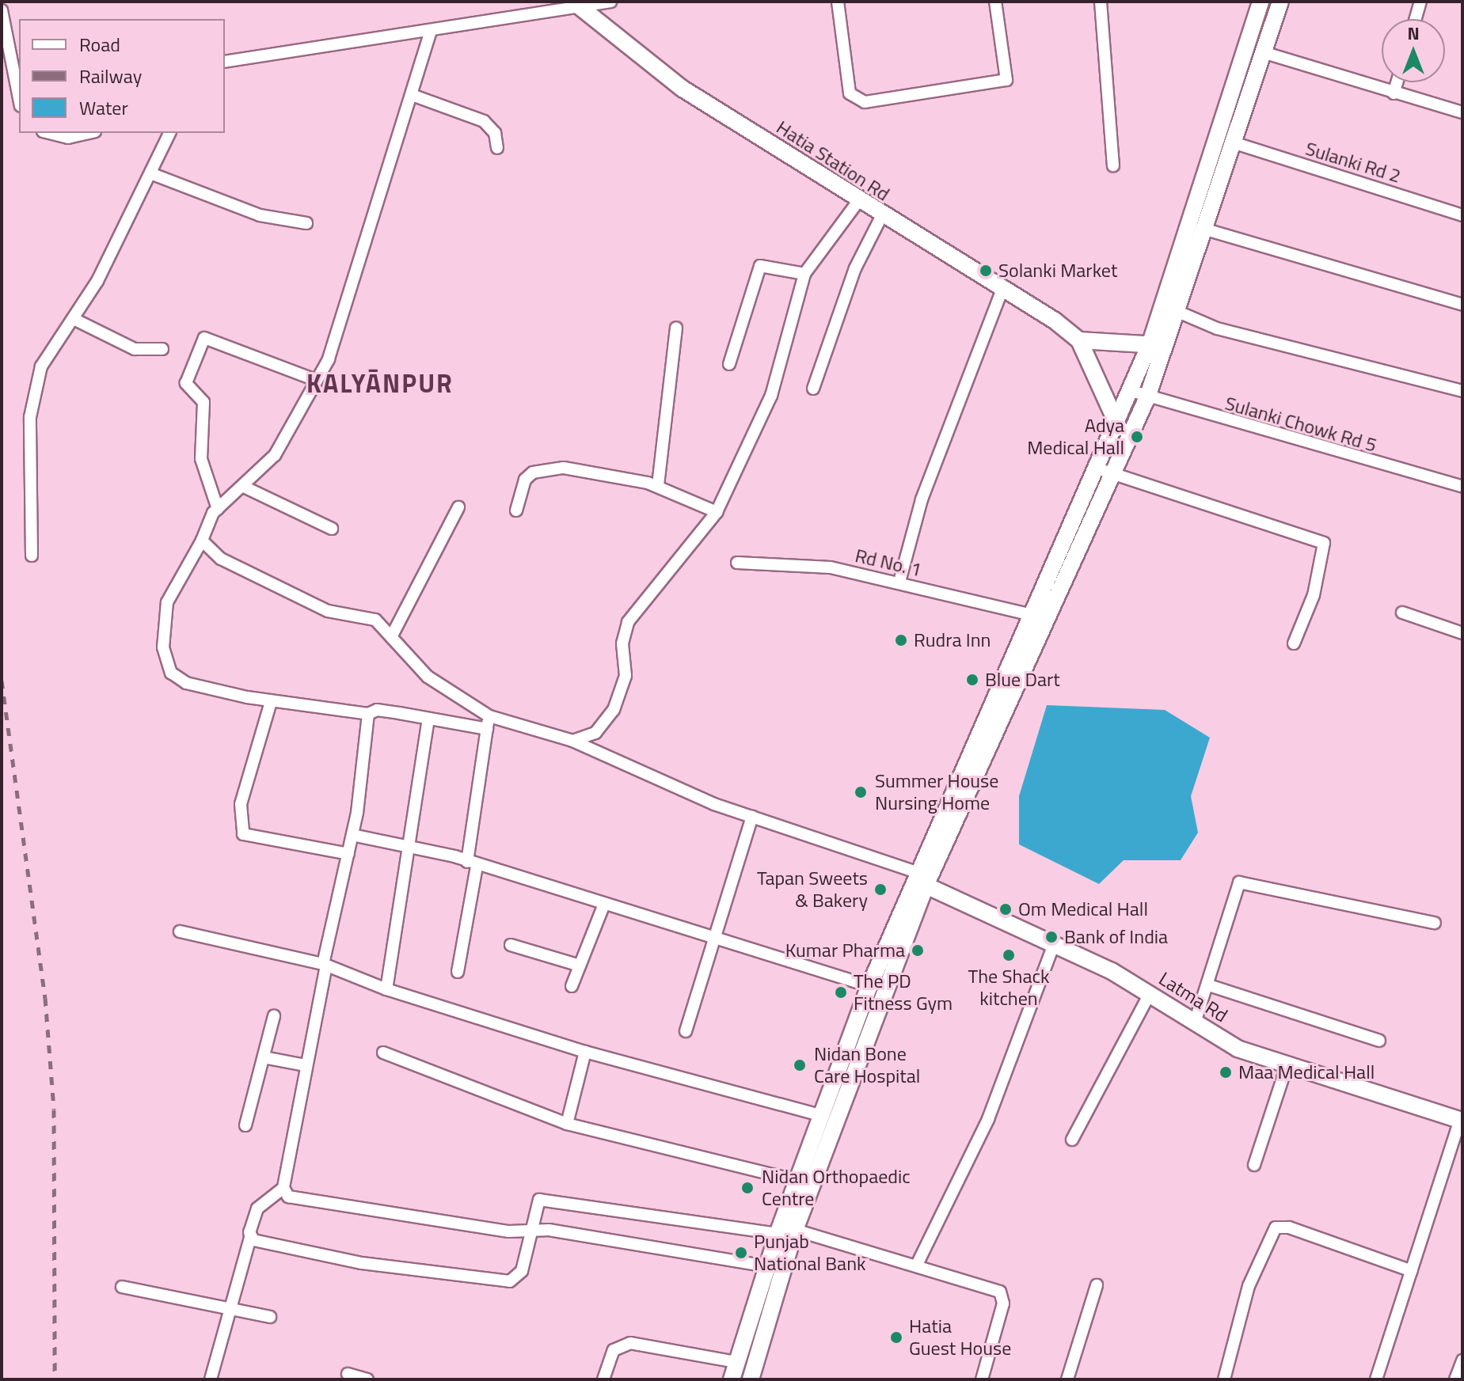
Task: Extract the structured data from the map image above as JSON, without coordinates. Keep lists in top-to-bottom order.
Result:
{
  "streets": {
    "main road": ["Hatia Station Rd", "Latma Rd"],
    "street": ["Sulanki Rd 2", "Sulanki Chowk Rd 5", "Rd No. 1"]
  },
  "districts": ["KALYĀNPUR"],
  "places": [
    "Solanki Market",
    "Adya Medical Hall",
    "Rudra Inn",
    "Blue Dart",
    "Summer House Nursing Home",
    "Tapan Sweets & Bakery",
    "Om Medical Hall",
    "Bank of India",
    "Kumar Pharma",
    "The Shack kitchen",
    "The PD Fitness Gym",
    "Nidan Bone Care Hospital",
    "Maa Medical Hall",
    "Nidan Orthopaedic Centre",
    "Punjab National Bank",
    "Hatia Guest House"
  ],
  "legend": ["Road", "Railway", "Water"],
  "north": "top"
}
